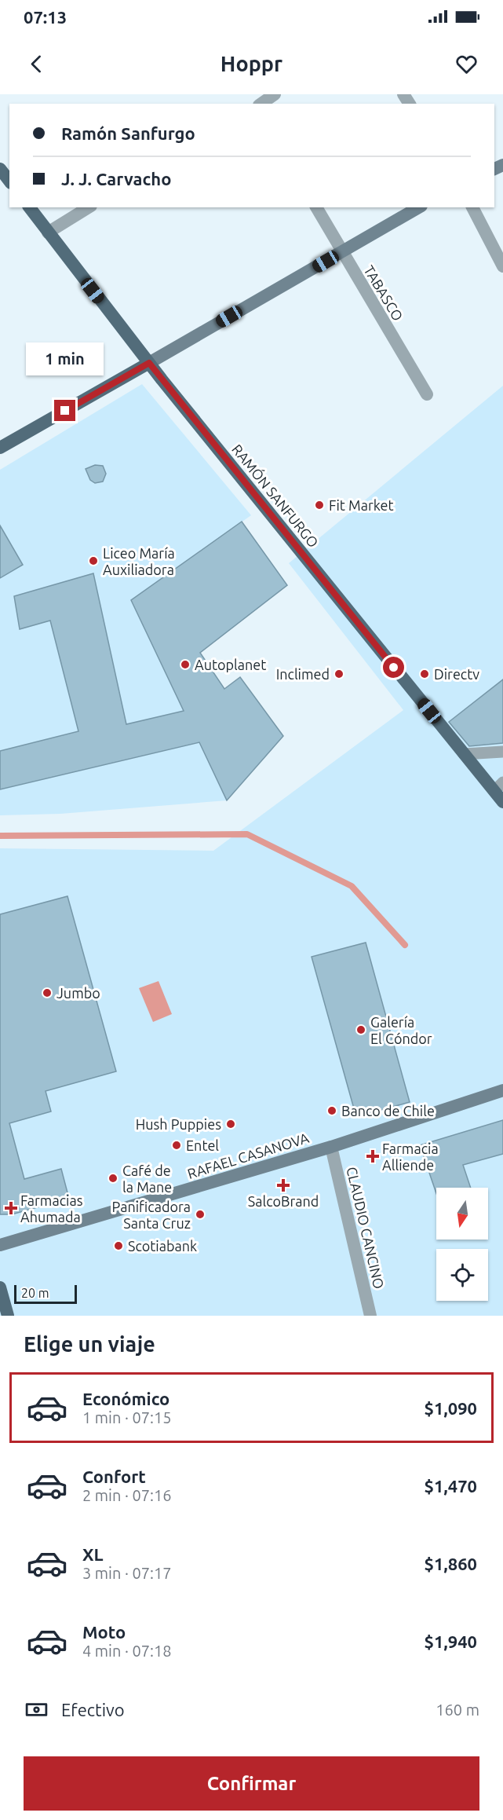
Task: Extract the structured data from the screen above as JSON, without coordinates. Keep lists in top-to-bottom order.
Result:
{
  "streets": {
    "main road": ["RAMÓN SANFURGO", "RAFAEL CASANOVA"],
    "street": ["TABASCO", "CLAUDIO CANCINO"]
  },
  "crossings": [
    ["RAFAEL CASANOVA", "CLAUDIO CANCINO"]
  ],
  "places": {
    "other": [
      "Fit Market",
      "Liceo María Auxiliadora",
      "Autoplanet",
      "Inclimed",
      "Directv",
      "Jumbo",
      "Galería El Cóndor",
      "Banco de Chile",
      "Hush Puppies",
      "Entel",
      "Café de la Mane",
      "Panificadora Santa Cruz",
      "Scotiabank"
    ],
    "health": ["Farmacia Alliende", "SalcoBrand", "Farmacias Ahumada"]
  },
  "scale_bar": "20 m",
  "north": "bottom",
  "page": {
    "status": "07:13",
    "header": "Hoppr",
    "banner": ["Ramón Sanfurgo", "J. J. Carvacho"],
    "bubble": "1 min",
    "scale": "20 m",
    "heading": "Elige un viaje",
    "list": [
      {
        "name": "Económico",
        "note": "1 min · 07:15",
        "value": "$1,090"
      },
      {
        "name": "Confort",
        "note": "2 min · 07:16",
        "value": "$1,470"
      },
      {
        "name": "XL",
        "note": "3 min · 07:17",
        "value": "$1,860"
      },
      {
        "name": "Moto",
        "note": "4 min · 07:18",
        "value": "$1,940"
      }
    ],
    "pay": ["Efectivo", "160 m"],
    "buttons": "Confirmar"
  }
}
